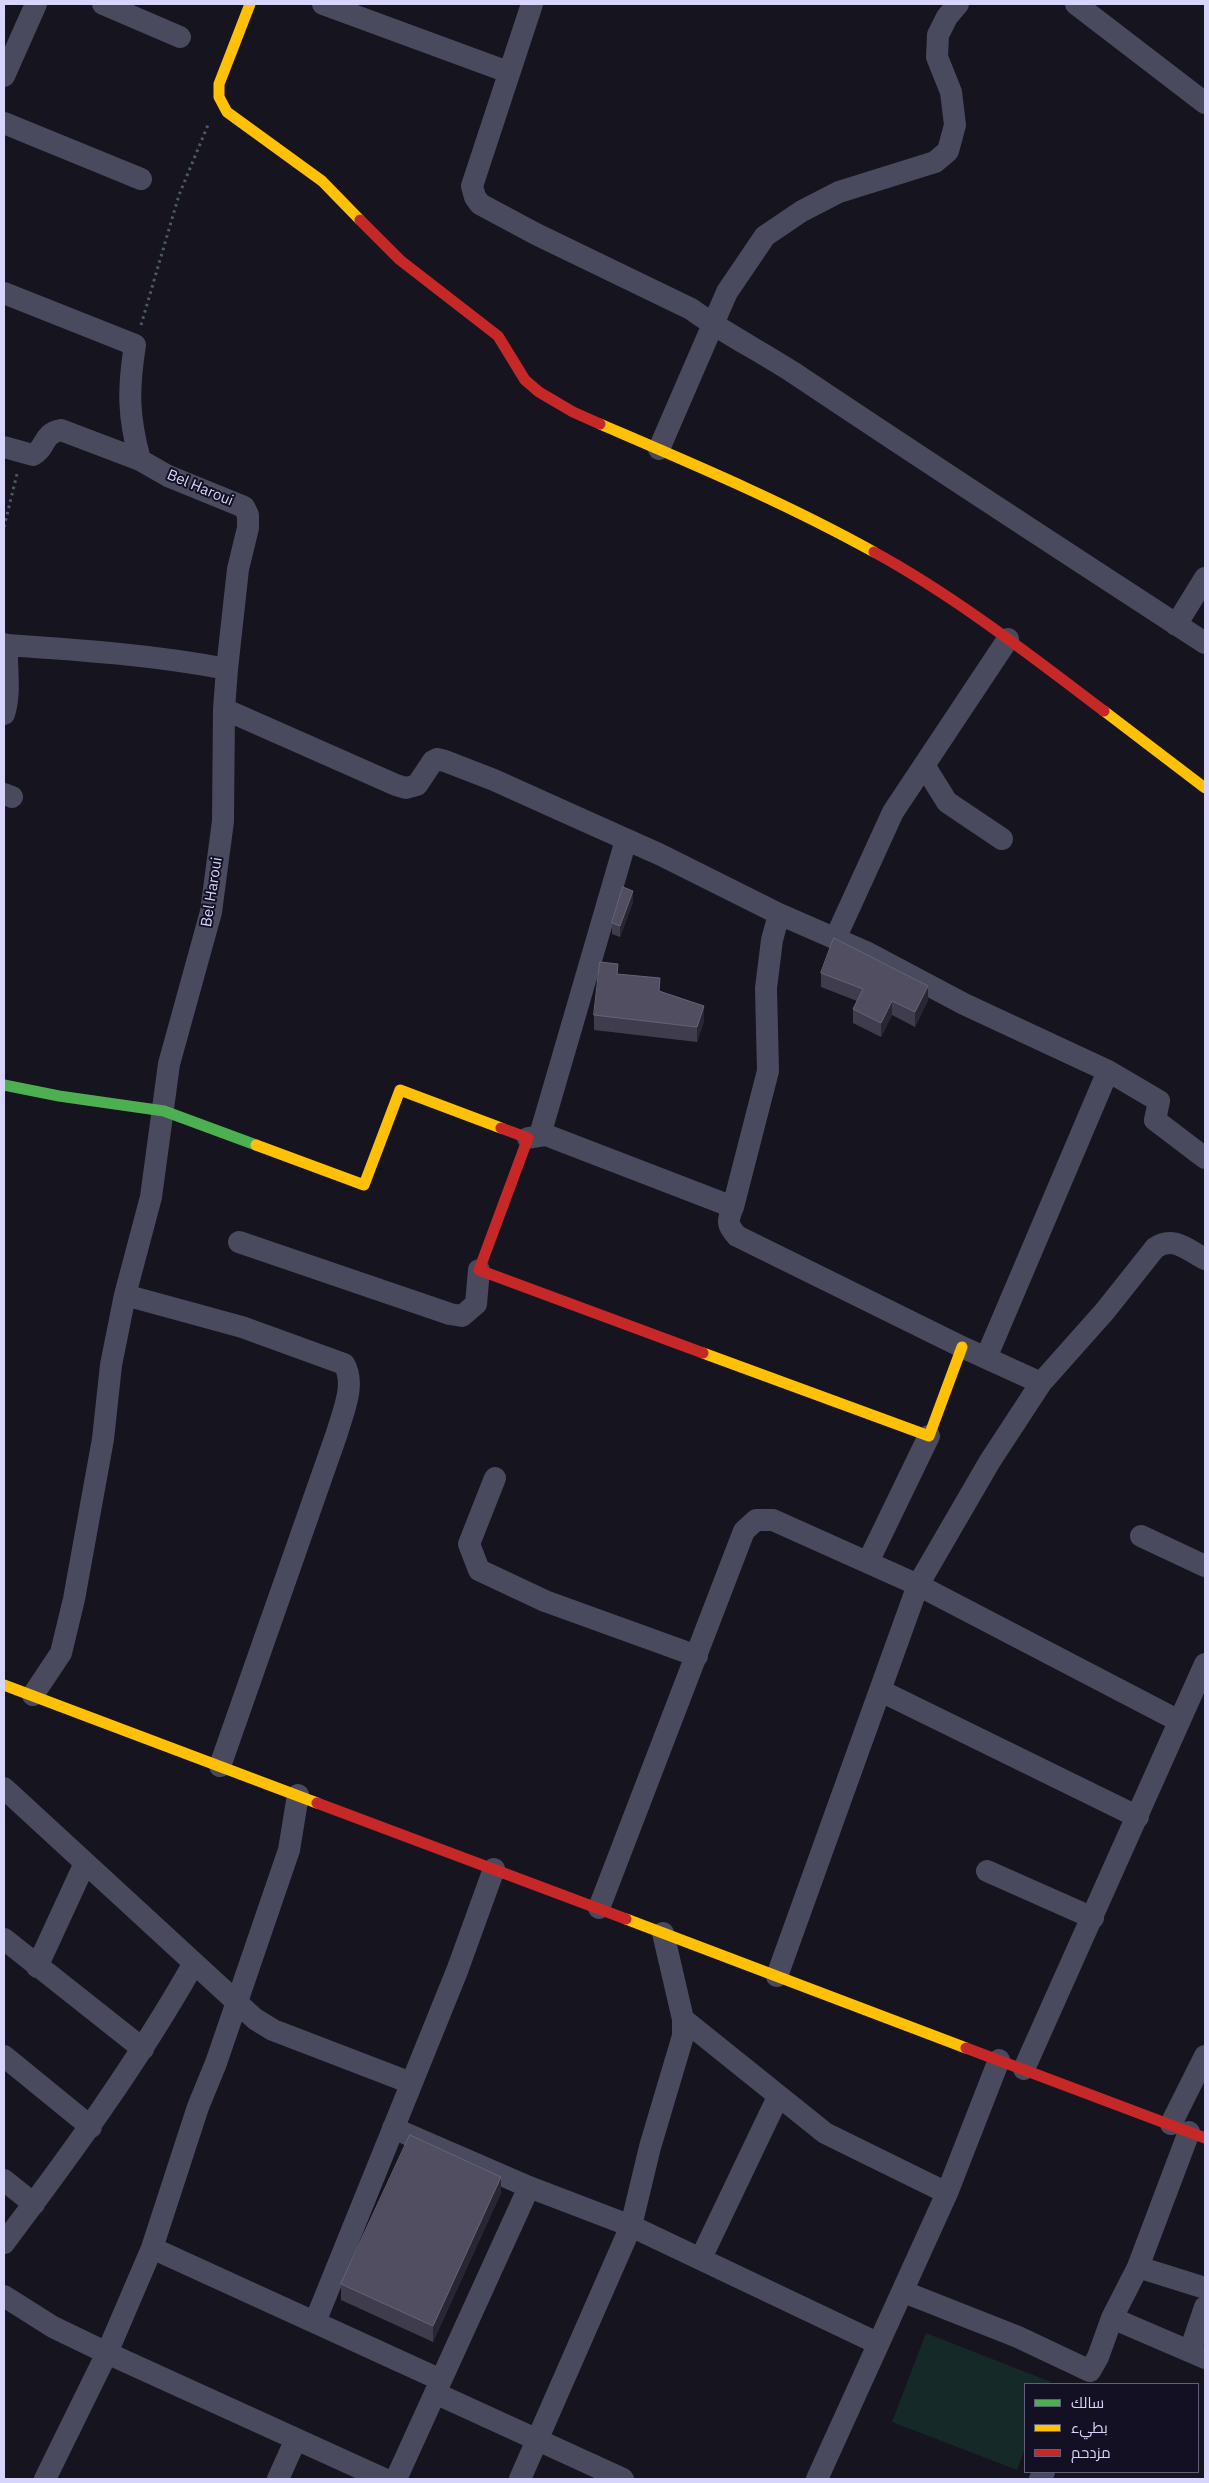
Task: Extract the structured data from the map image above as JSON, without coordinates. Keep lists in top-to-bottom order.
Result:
{
  "streets": {
    "street": ["Bel Haroui"]
  },
  "legend": ["سالك", "بطيء", "مزدحم"]
}
